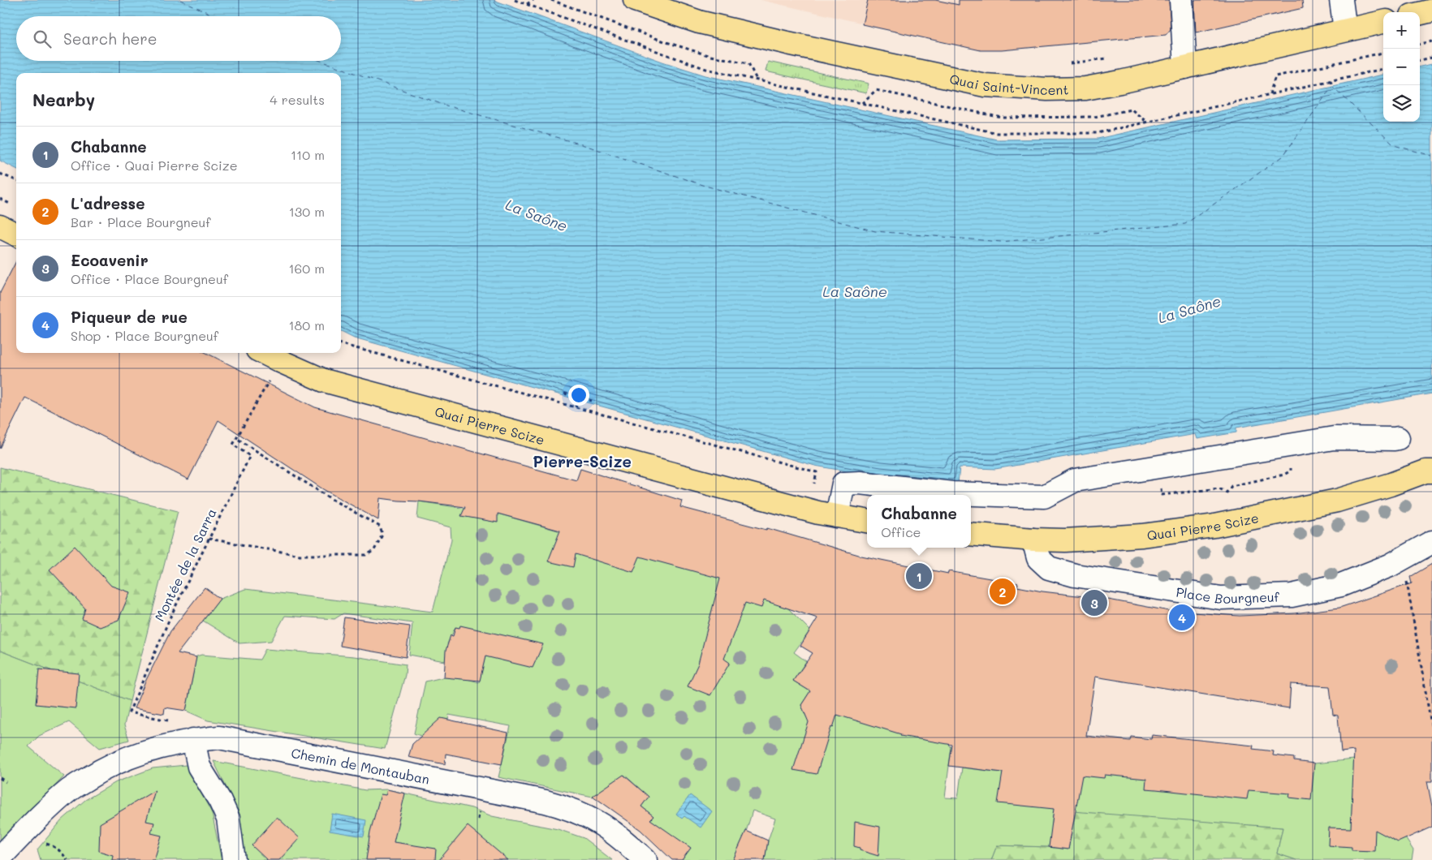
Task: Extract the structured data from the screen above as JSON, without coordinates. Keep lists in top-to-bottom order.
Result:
{
  "streets": {
    "main road": ["Quai Saint-Vincent", "Quai Pierre Scize"],
    "street": ["Place Bourgneuf", "Chemin de Montauban"],
    "path": ["Montée de la Sarra"]
  },
  "crossings": [
    ["Quai Pierre Scize", "Place Bourgneuf"]
  ],
  "districts": ["Pierre-Scize"],
  "water": ["La Saône"],
  "page": {
    "map_buttons": ["+", "−"],
    "search": "Search here",
    "heading": ["Nearby", "4 results"],
    "list": [
      {
        "mark": "1",
        "name": "Chabanne",
        "note": "Office · Quai Pierre Scize",
        "value": "110 m"
      },
      {
        "mark": "2",
        "name": "L'adresse",
        "note": "Bar · Place Bourgneuf",
        "value": "130 m"
      },
      {
        "mark": "3",
        "name": "Ecoavenir",
        "note": "Office · Place Bourgneuf",
        "value": "160 m"
      },
      {
        "mark": "4",
        "name": "Piqueur de rue",
        "note": "Shop · Place Bourgneuf",
        "value": "180 m"
      }
    ],
    "popup": ["Chabanne", "Office"],
    "pins": [
      "1",
      "2",
      "3",
      "4"
    ]
  }
}
